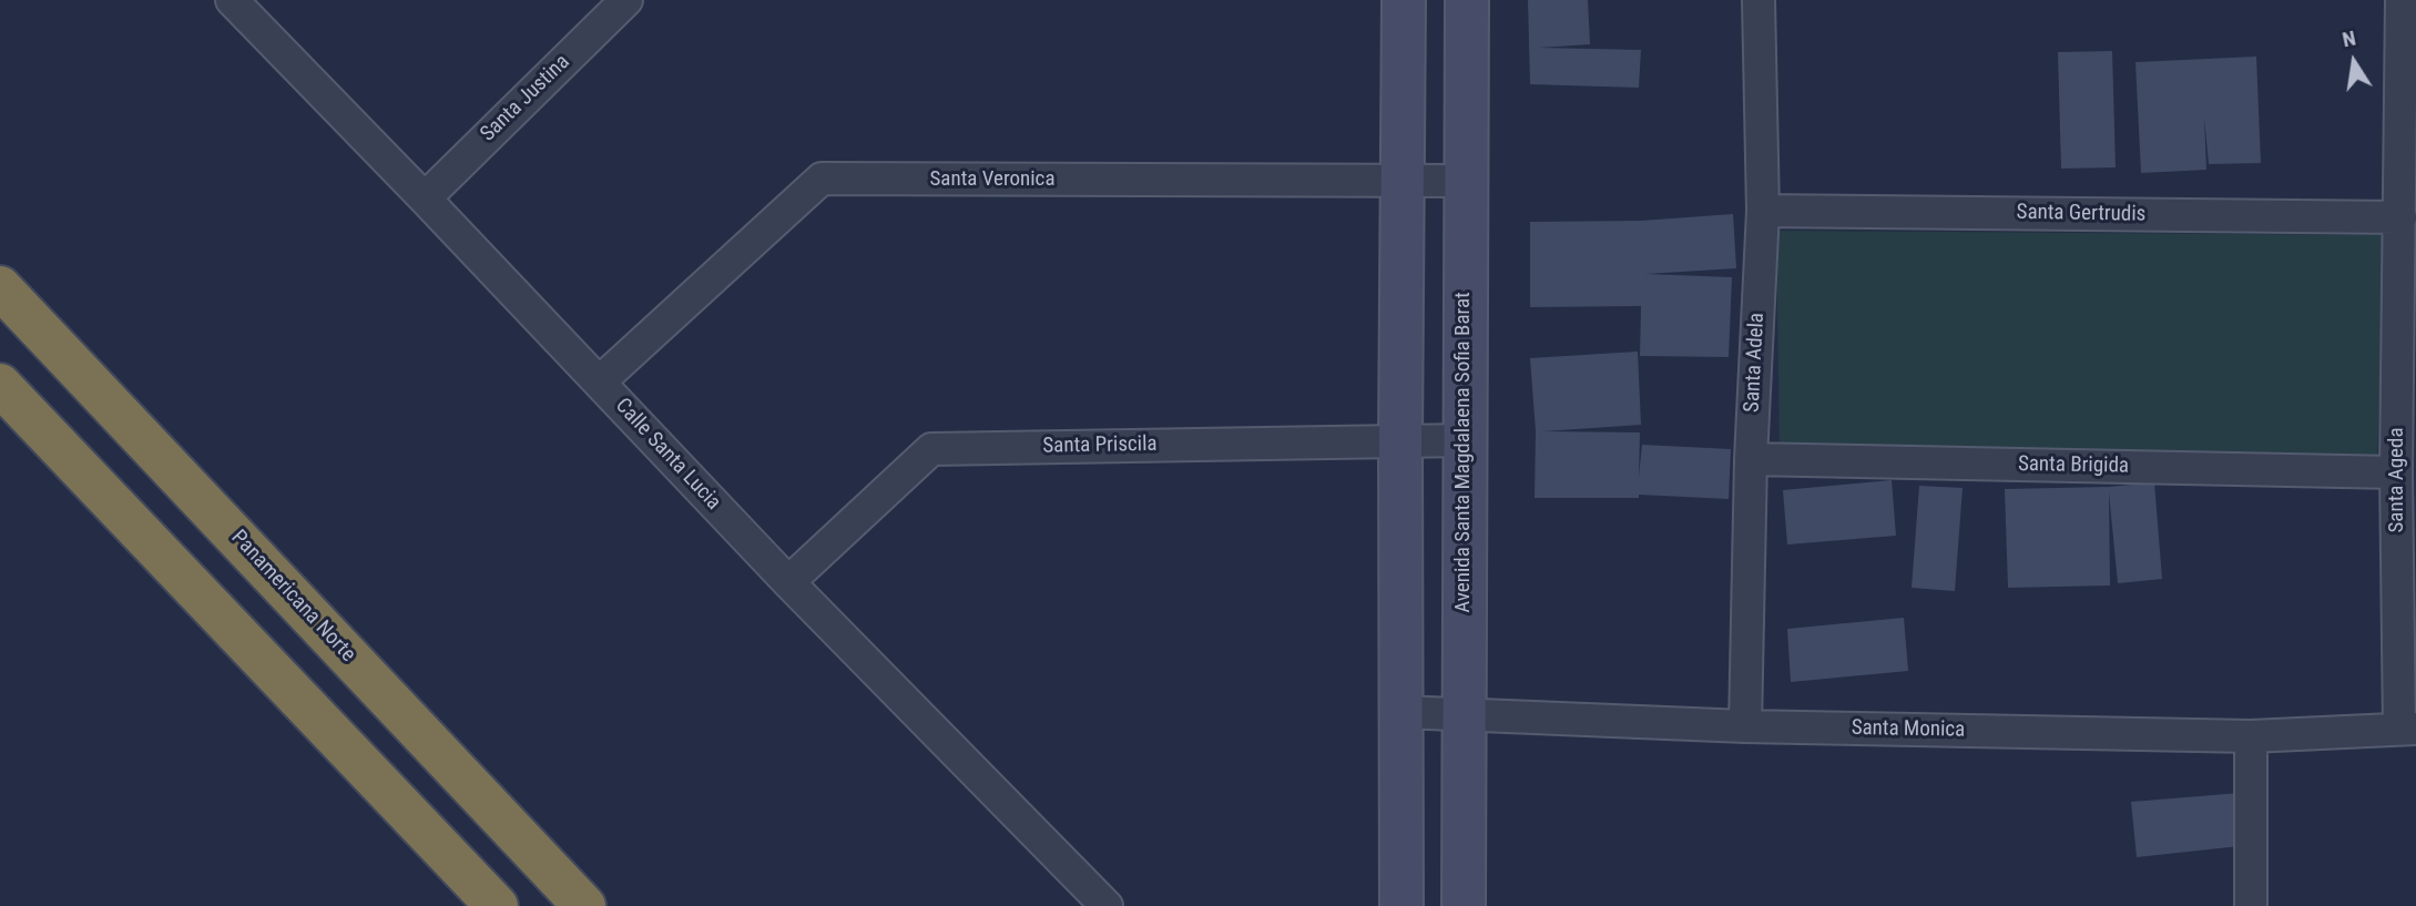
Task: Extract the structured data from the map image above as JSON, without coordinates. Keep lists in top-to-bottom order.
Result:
{
  "streets": {
    "highway": ["Panamericana Norte"],
    "street": [
      "Santa Justina",
      "Santa Veronica",
      "Santa Gertrudis",
      "Santa Adela",
      "Santa Priscila",
      "Avenida Santa Magdalaena Sofia Barat",
      "Calle Santa Lucia",
      "Santa Brigida",
      "Santa Ageda",
      "Santa Monica"
    ]
  },
  "crossings": [
    ["Santa Justina", "Calle Santa Lucia"],
    ["Santa Veronica", "Avenida Santa Magdalaena Sofia Barat"],
    ["Santa Veronica", "Calle Santa Lucia"],
    ["Santa Gertrudis", "Santa Adela"],
    ["Santa Gertrudis", "Santa Ageda"],
    ["Santa Adela", "Santa Brigida"],
    ["Santa Adela", "Santa Monica"],
    ["Santa Priscila", "Avenida Santa Magdalaena Sofia Barat"],
    ["Santa Priscila", "Calle Santa Lucia"],
    ["Avenida Santa Magdalaena Sofia Barat", "Santa Monica"],
    ["Santa Brigida", "Santa Ageda"],
    ["Santa Ageda", "Santa Monica"]
  ],
  "north": "top"
}
